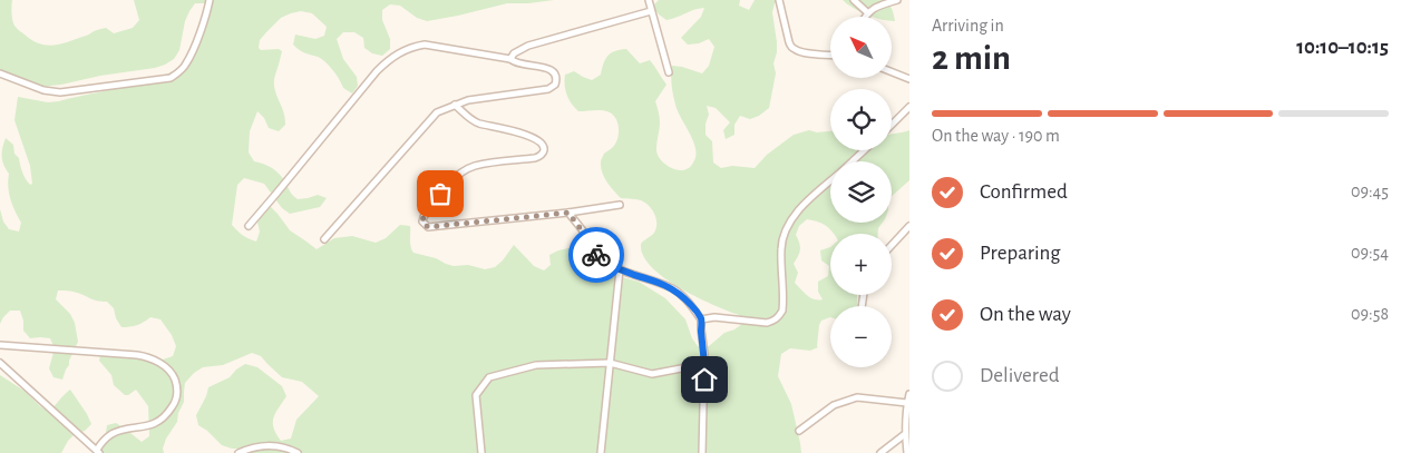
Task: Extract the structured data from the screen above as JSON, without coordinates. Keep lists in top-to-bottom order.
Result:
{
  "north": "top left",
  "page": {
    "heading": ["2 min", "Arriving in", "10:10–10:15"],
    "map_buttons": ["+", "−"],
    "bar": "On the way · 190 m",
    "list": [
      ["Confirmed", "09:45"],
      ["Preparing", "09:54"],
      ["On the way", "09:58"],
      "Delivered"
    ]
  }
}
